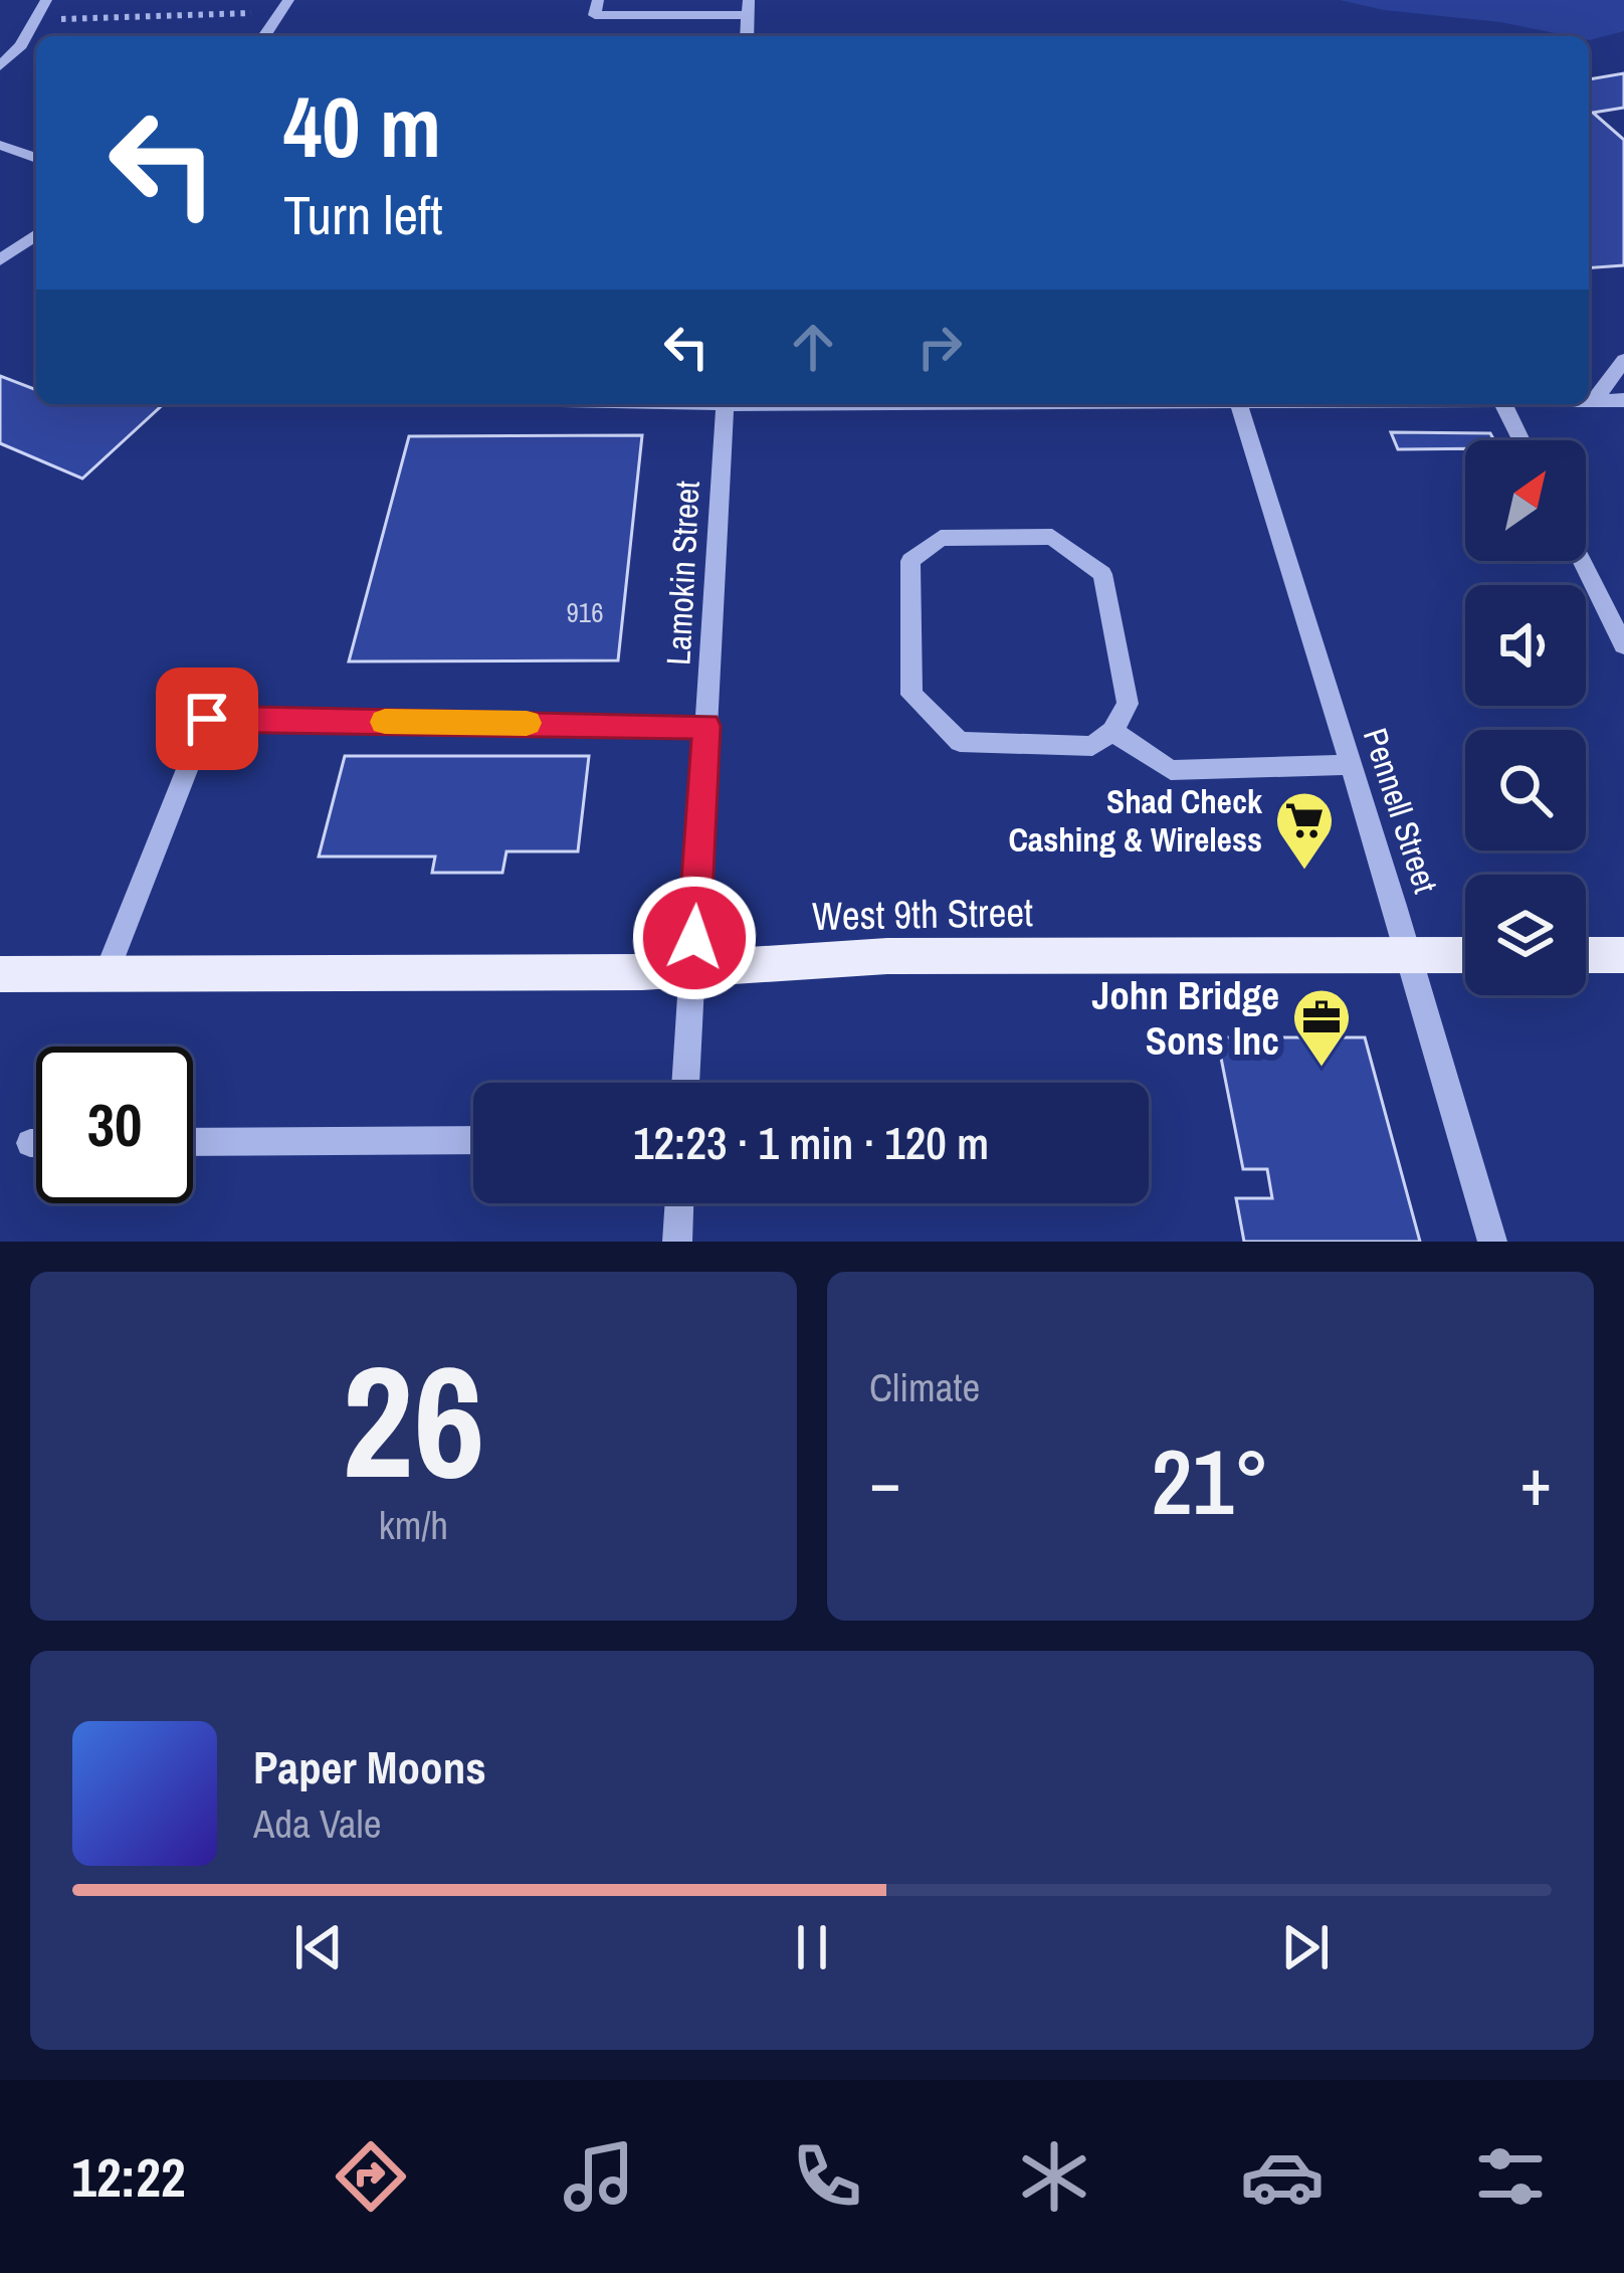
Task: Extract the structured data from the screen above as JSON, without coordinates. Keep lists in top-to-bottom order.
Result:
{
  "streets": {
    "main road": ["West 9th Street"],
    "street": ["Lamokin Street", "Pennell Street"]
  },
  "crossings": [
    ["Lamokin Street", "West 9th Street"],
    ["Pennell Street", "West 9th Street"]
  ],
  "places": {
    "supermarket": ["Shad Check Cashing & Wireless"],
    "office": ["John Bridge Sons Inc"]
  },
  "house_numbers": ["916"],
  "north": "top right",
  "page": {
    "turn": ["40 m", "Turn left"],
    "limit": "30",
    "trip": "12:23 · 1 min · 120 m",
    "tile": [
      ["26", "km/h"],
      "Climate"
    ],
    "heat": ["−", "21°", "+"],
    "song": ["Paper Moons", "Ada Vale"],
    "tabs": "12:22"
  }
}
